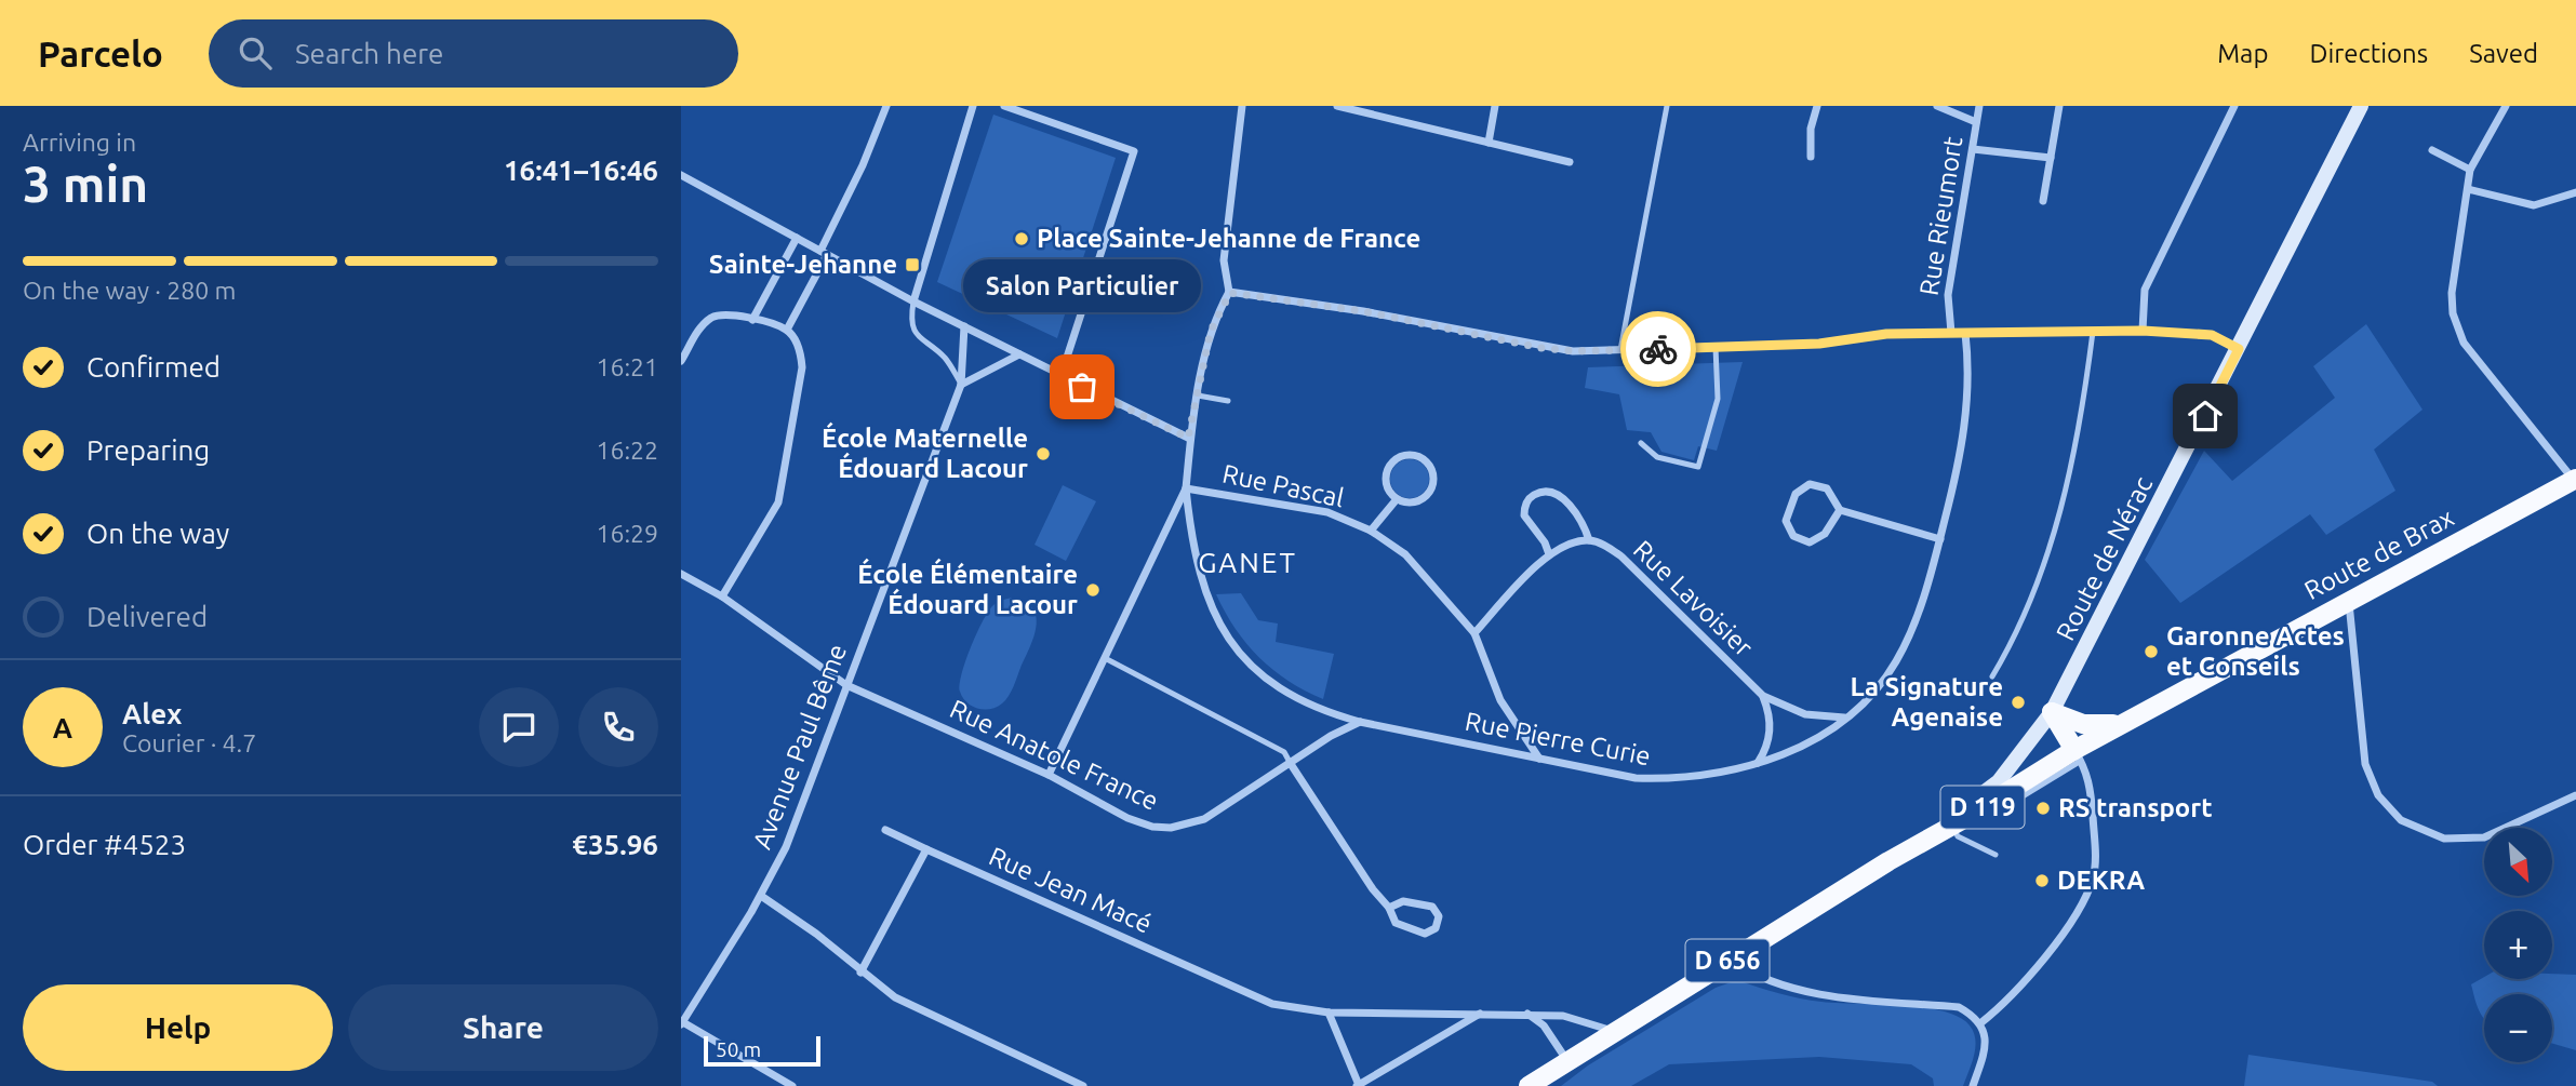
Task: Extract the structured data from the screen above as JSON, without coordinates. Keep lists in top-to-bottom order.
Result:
{
  "streets": {
    "main road": [
      "Route de Brax",
      "Route de Nérac",
      "D 119",
      "D 656"
    ],
    "street": [
      "Rue Rieumort",
      "Rue Pascal",
      "Rue Lavoisier",
      "Rue Pierre Curie",
      "Avenue Paul Bême",
      "Rue Anatole France",
      "Rue Jean Macé"
    ]
  },
  "crossings": [
    ["Rue Pascal", "Rue Pierre Curie"],
    ["Route de Brax", "Route de Nérac"],
    ["Route de Brax", "D 119"],
    ["Route de Nérac", "D 119"],
    ["Route de Nérac", "D 656"],
    ["Rue Lavoisier", "Rue Pierre Curie"],
    ["Rue Pierre Curie", "Rue Anatole France"],
    ["Avenue Paul Bême", "Rue Anatole France"],
    ["D 119", "D 656"],
    ["Rue Jean Macé", "D 656"]
  ],
  "districts": ["GANET"],
  "places": {
    "other": [
      "Place Sainte-Jehanne de France",
      "Salon Particulier",
      "École Maternelle Édouard Lacour",
      "École Élémentaire Édouard Lacour",
      "Garonne Actes et Conseils",
      "La Signature Agenaise",
      "RS transport",
      "DEKRA"
    ],
    "transit": ["Sainte-Jehanne"]
  },
  "scale_bar": "50 m",
  "north": "bottom right",
  "page": {
    "header": "Parcelo",
    "search": "Search here",
    "nav": ["Map", "Directions", "Saved"],
    "heading": ["3 min", "Arriving in", "16:41–16:46"],
    "panel": [
      "Alex",
      "Courier · 4.7",
      "Order #4523",
      "€35.96"
    ],
    "bar": "On the way · 280 m",
    "bubble": "Salon Particulier",
    "list": [
      ["Confirmed", "16:21"],
      ["Preparing", "16:22"],
      ["On the way", "16:29"],
      "Delivered"
    ],
    "round": "A",
    "map_buttons": ["+", "−"],
    "buttons": ["Help", "Share"],
    "scale": "50 m"
  }
}
